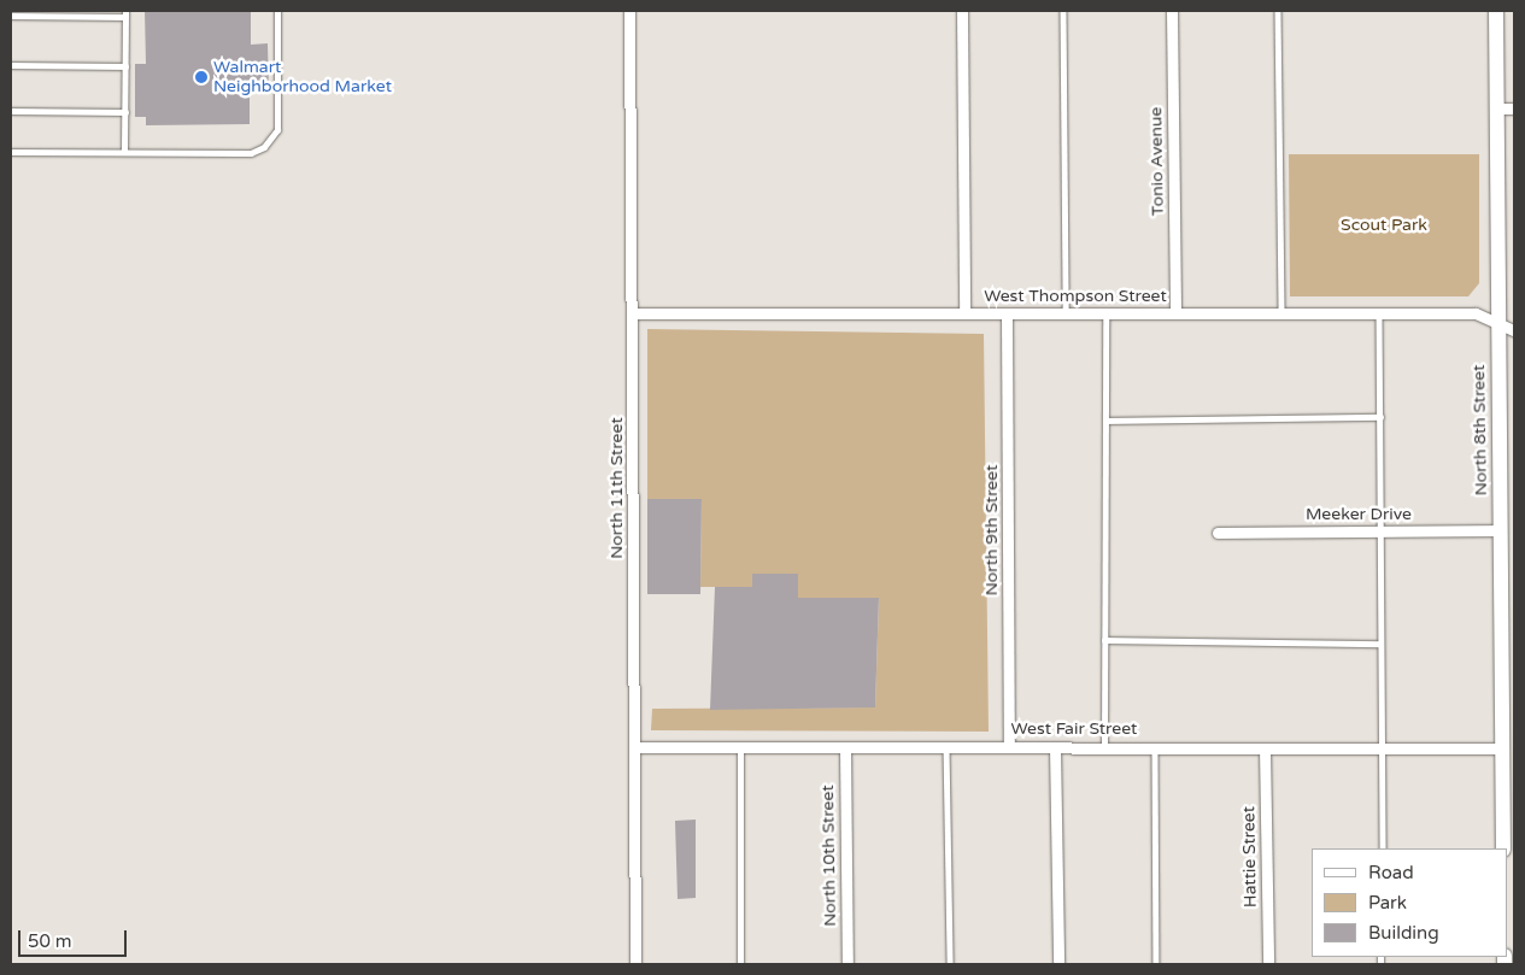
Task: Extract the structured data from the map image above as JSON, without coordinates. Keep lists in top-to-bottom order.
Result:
{
  "streets": {
    "street": [
      "Tonio Avenue",
      "West Thompson Street",
      "North 8th Street",
      "North 11th Street",
      "Meeker Drive",
      "North 9th Street",
      "West Fair Street",
      "North 10th Street",
      "Hattie Street"
    ]
  },
  "crossings": [
    ["Tonio Avenue", "West Thompson Street"],
    ["West Thompson Street", "North 8th Street"],
    ["West Thompson Street", "North 11th Street"],
    ["West Thompson Street", "North 9th Street"],
    ["North 8th Street", "Meeker Drive"],
    ["North 8th Street", "West Fair Street"],
    ["North 11th Street", "West Fair Street"],
    ["North 9th Street", "West Fair Street"],
    ["West Fair Street", "North 10th Street"],
    ["West Fair Street", "Hattie Street"]
  ],
  "parks": ["Scout Park"],
  "places": ["Walmart Neighborhood Market"],
  "legend": ["Road", "Park", "Building"],
  "scale_bar": "50 m"
}
